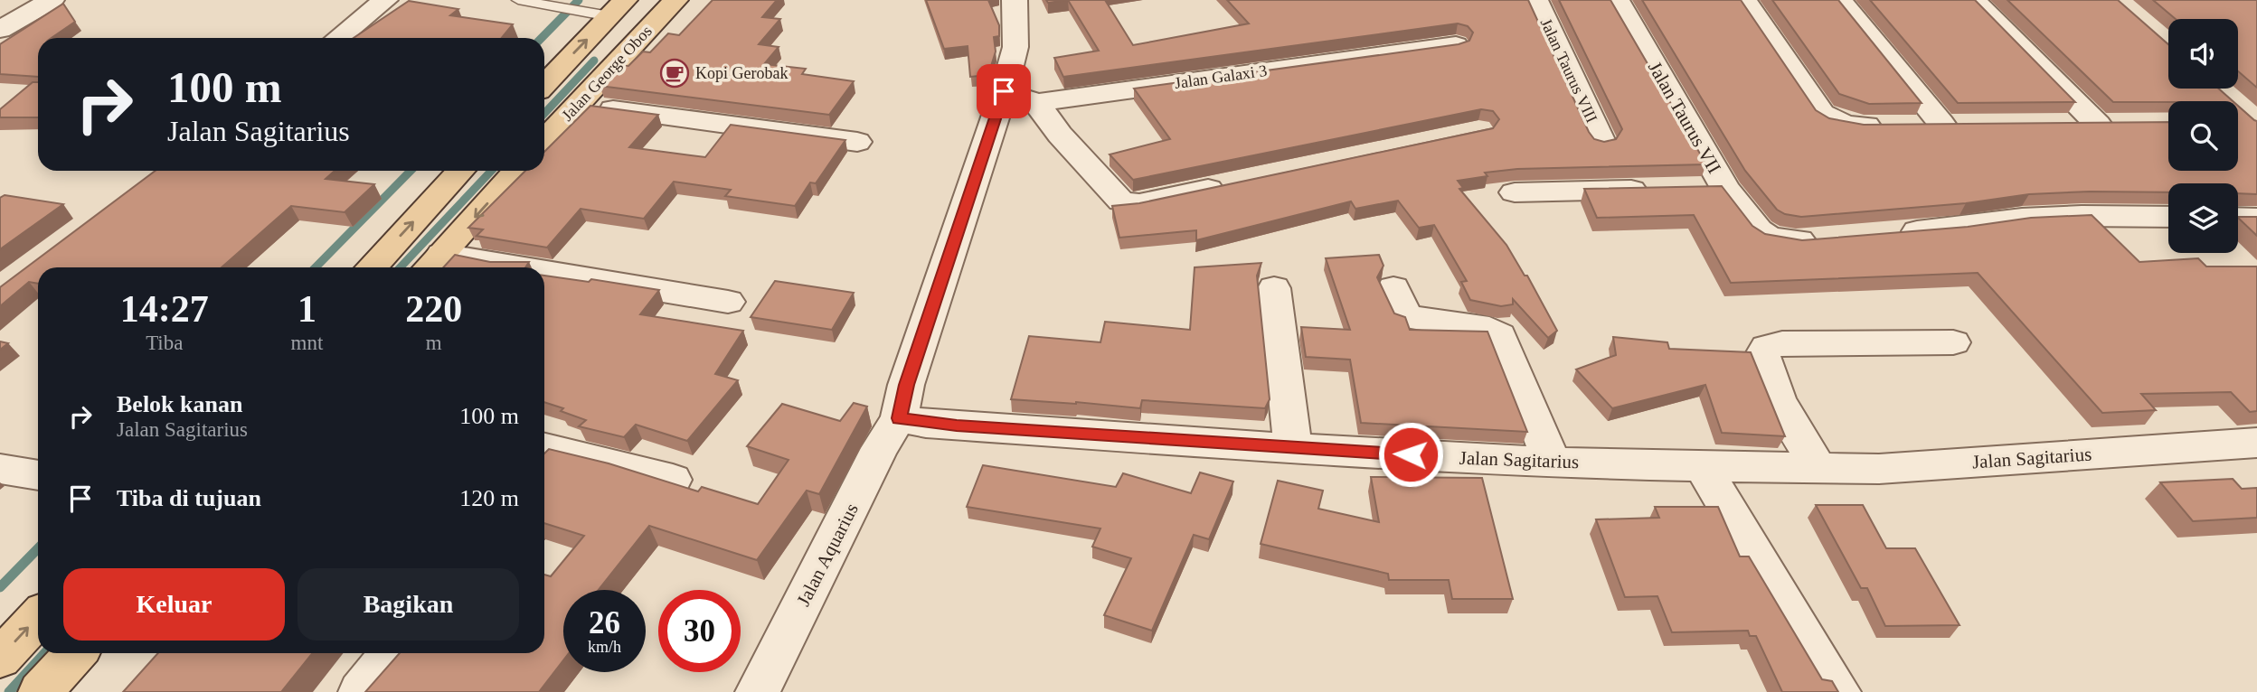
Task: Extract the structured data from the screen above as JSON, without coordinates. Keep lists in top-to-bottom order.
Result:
{
  "streets": {
    "main road": ["Jalan George Obos"],
    "street": [
      "Jalan Taurus VIII",
      "Jalan Galaxi 3",
      "Jalan Taurus VII",
      "Jalan Sagitarius",
      "Jalan Aquarius"
    ]
  },
  "crossings": [
    ["Jalan Sagitarius", "Jalan Aquarius"]
  ],
  "places": {
    "cafe": ["Kopi Gerobak"]
  },
  "page": {
    "turn": ["100 m", "Jalan Sagitarius"],
    "eta": [
      "14:27",
      "Tiba",
      "1",
      "mnt",
      "220",
      "m"
    ],
    "list": [
      {
        "name": "Belok kanan",
        "note": "Jalan Sagitarius",
        "value": "100 m"
      },
      {
        "name": "Tiba di tujuan",
        "value": "120 m"
      }
    ],
    "buttons": ["Keluar", "Bagikan"],
    "speed": "26 km/h",
    "limit": "30"
  }
}
